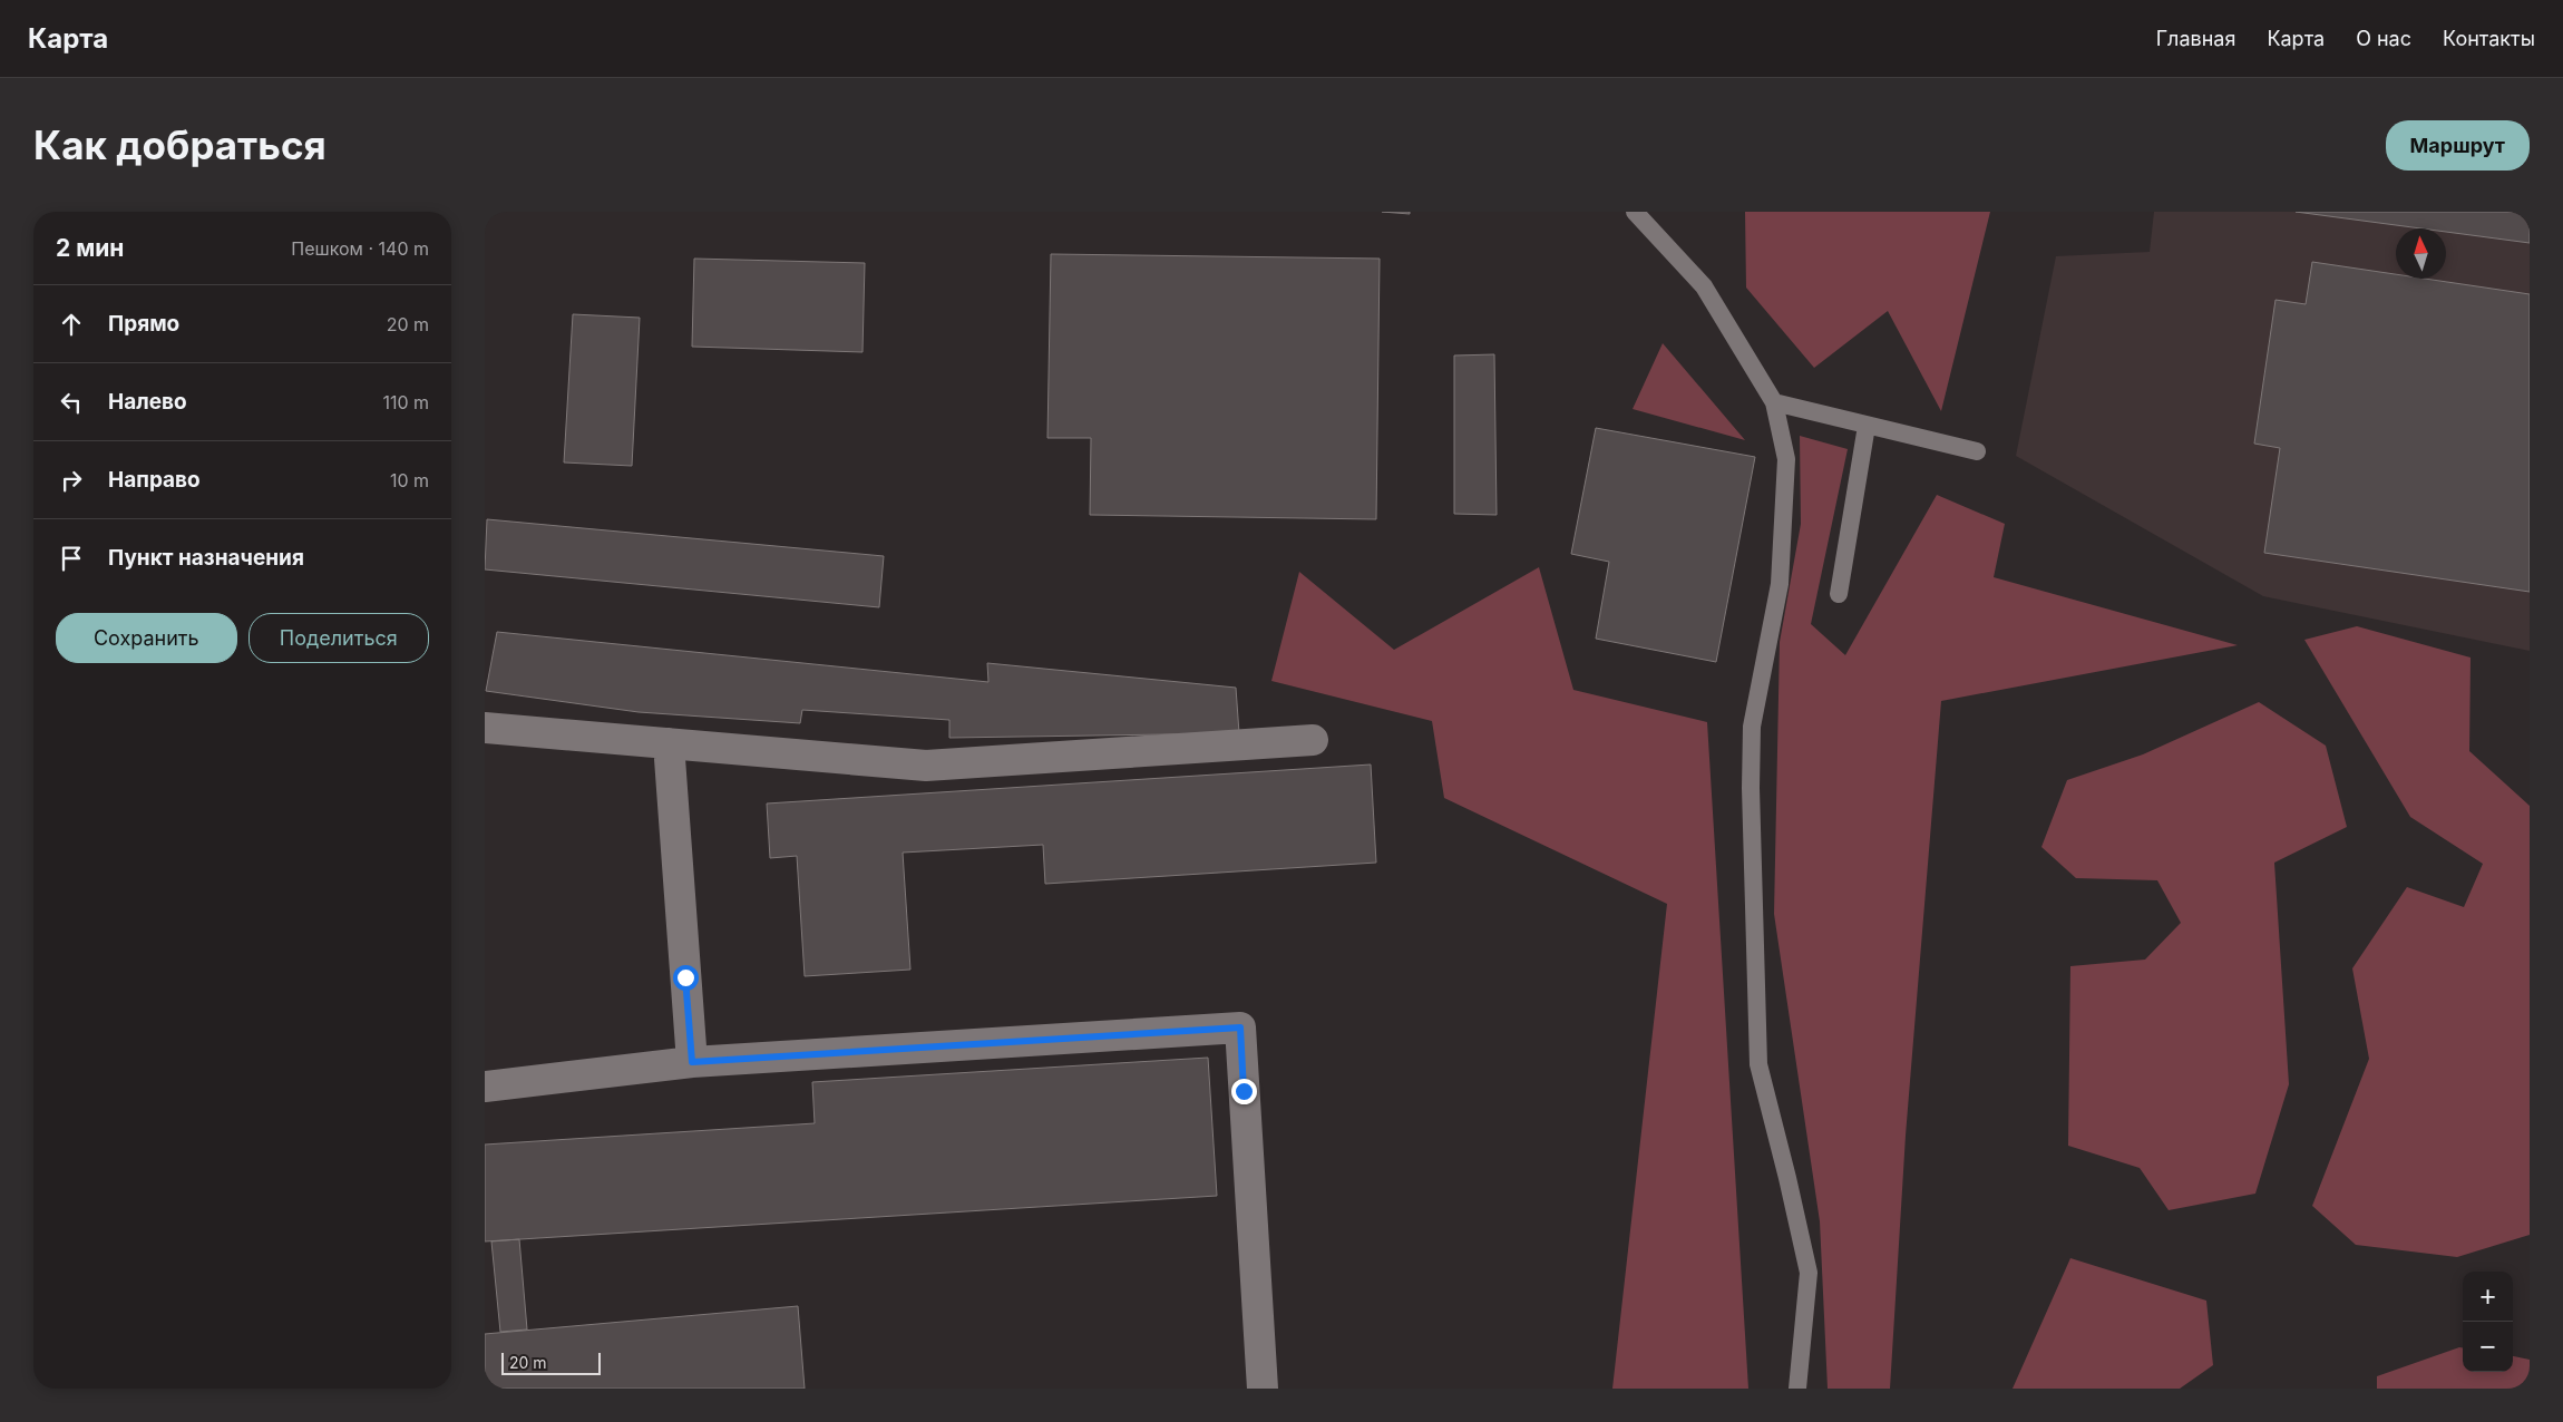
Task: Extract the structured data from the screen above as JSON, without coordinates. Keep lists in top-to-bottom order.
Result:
{
  "scale_bar": "20 m",
  "north": "top",
  "page": {
    "header": "Карта",
    "nav": [
      "Главная",
      "Карта",
      "О нас",
      "Контакты"
    ],
    "buttons": [
      "Маршрут",
      ["Сохранить", "Поделиться"]
    ],
    "title": "Как добраться",
    "heading": ["2 мин", "Пешком · 140 m"],
    "list": [
      ["Прямо", "20 m"],
      ["Налево", "110 m"],
      ["Направо", "10 m"],
      "Пункт назначения"
    ],
    "map_buttons": ["+", "−"],
    "scale": "20 m"
  }
}
